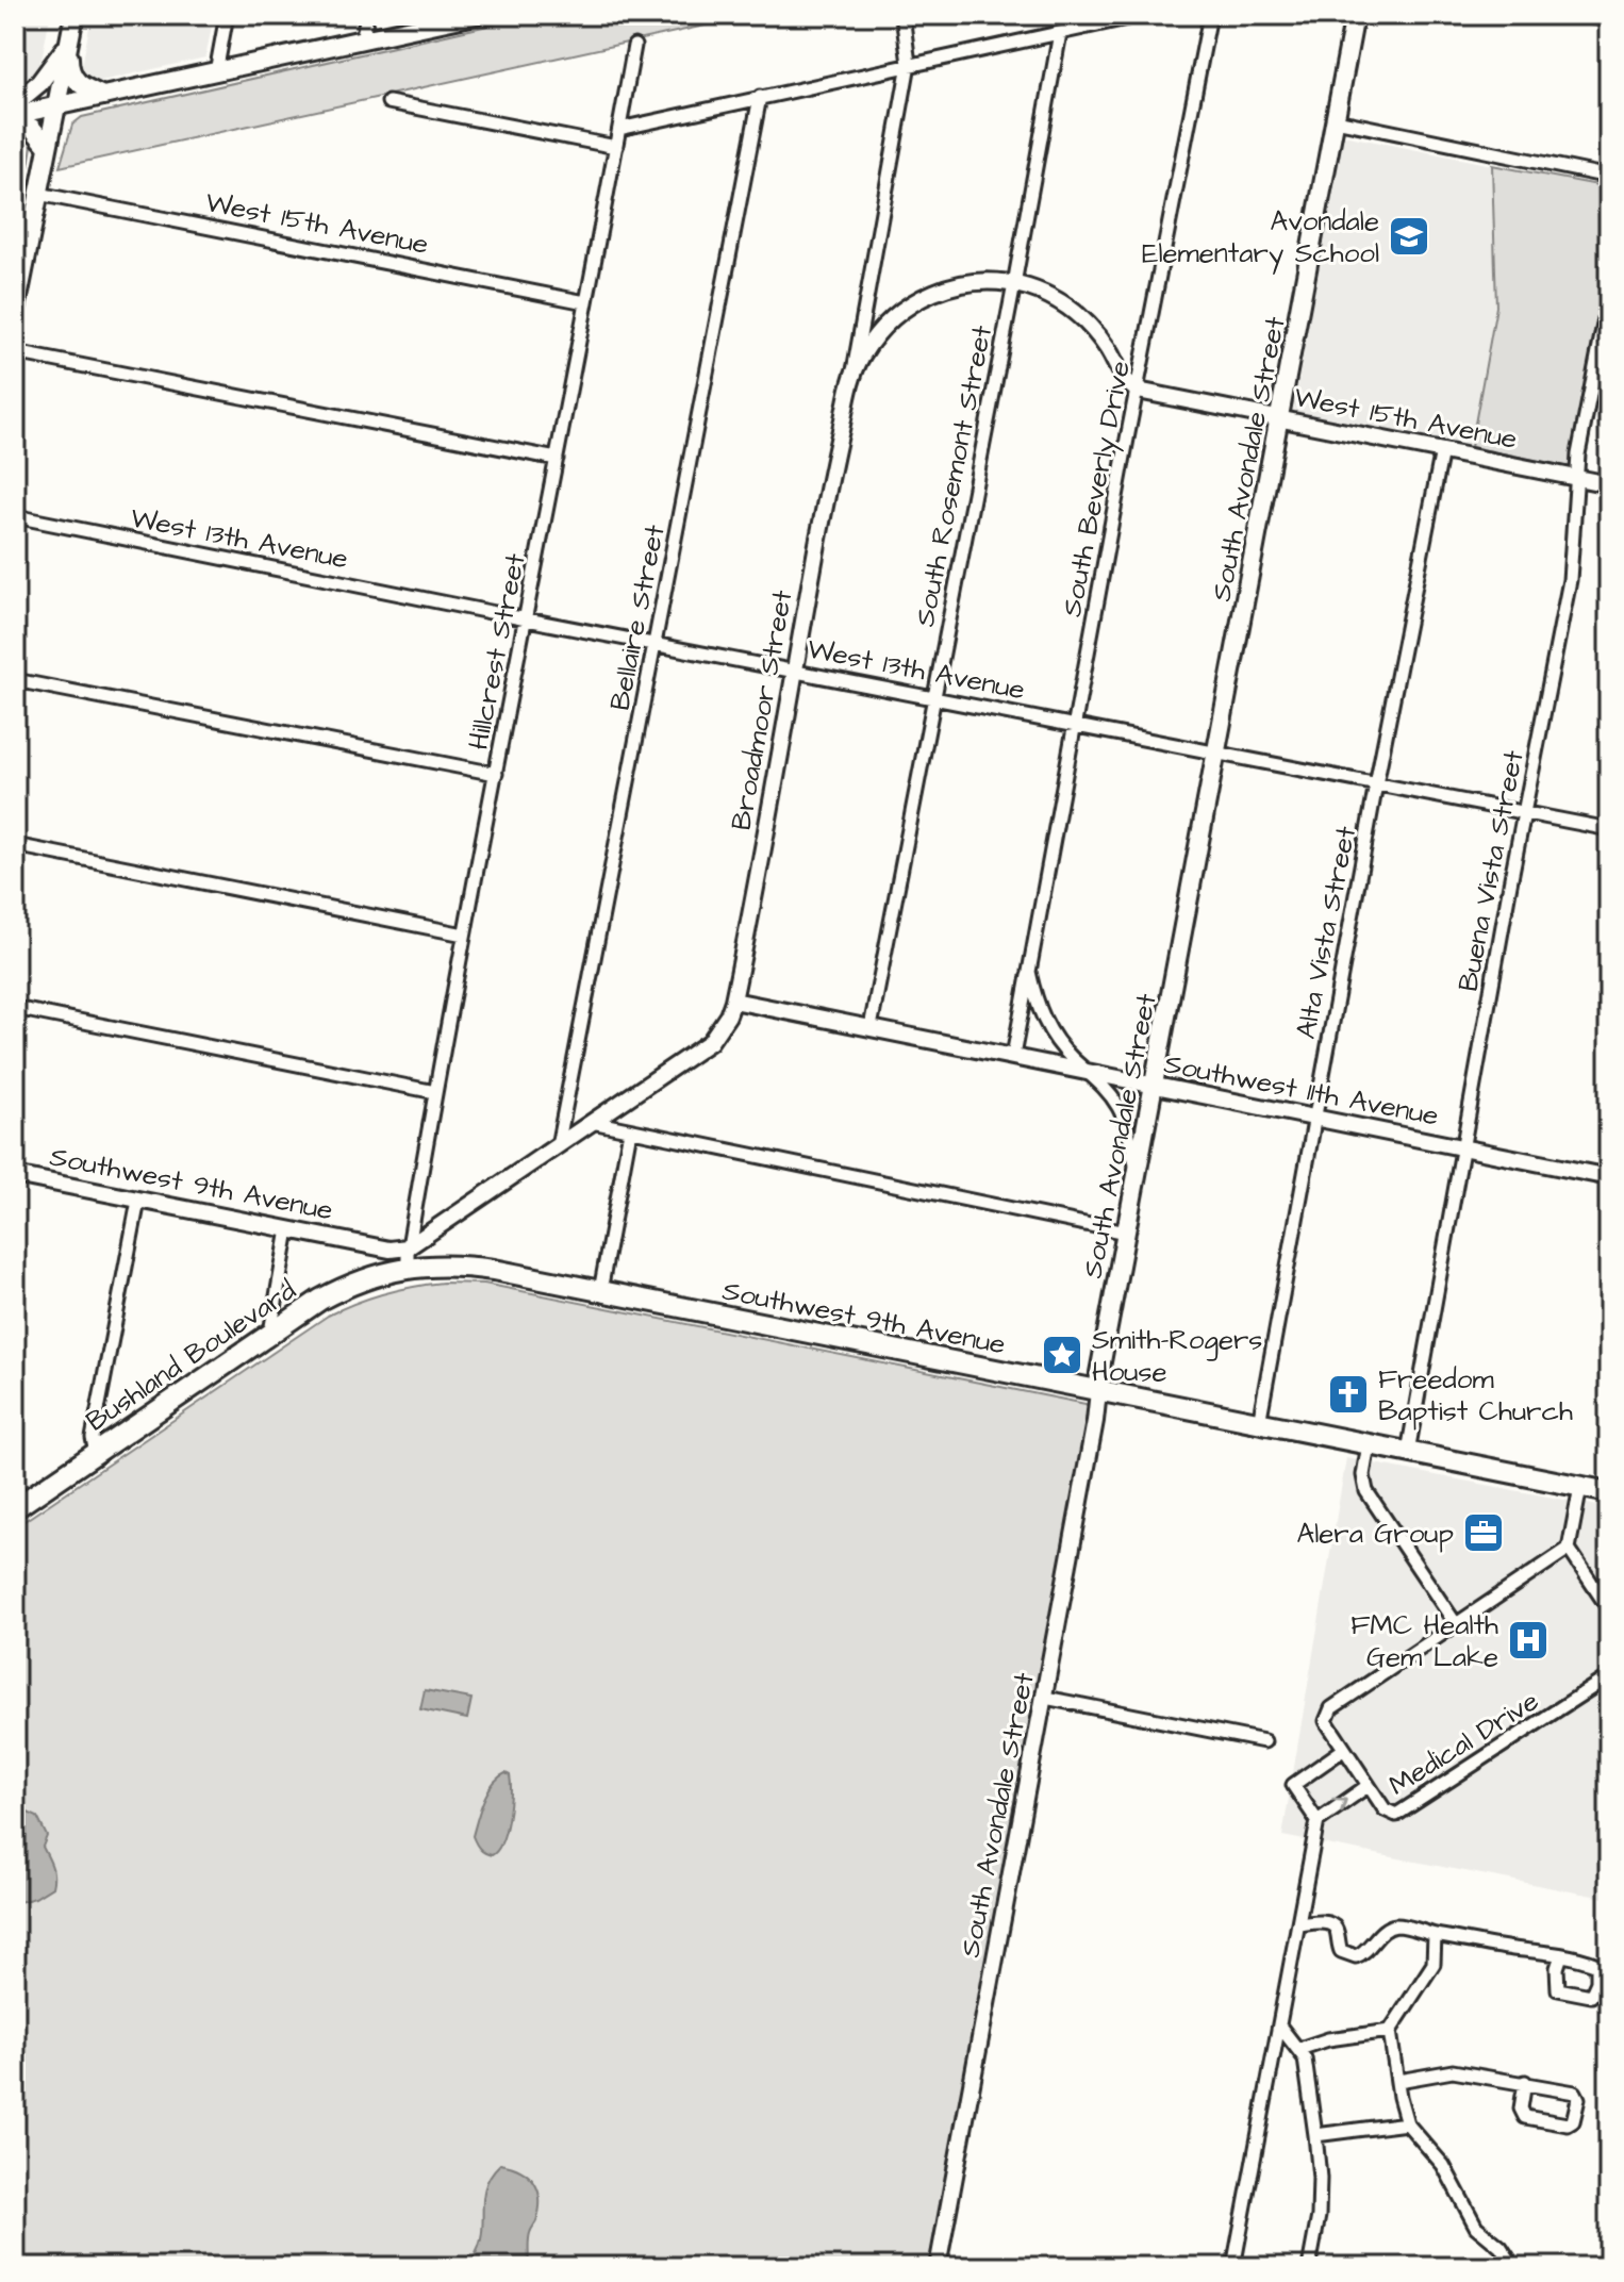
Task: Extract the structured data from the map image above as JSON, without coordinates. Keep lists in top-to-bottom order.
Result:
{
  "streets": {
    "main road": ["South Avondale Street", "Southwest 9th Avenue", "Bushland Boulevard"],
    "street": [
      "West 15th Avenue",
      "South Rosemont Street",
      "South Beverly Drive",
      "West 13th Avenue",
      "Bellaire Street",
      "Hillcrest Street",
      "Broadmoor Street",
      "Buena Vista Street",
      "Alta Vista Street",
      "Southwest 11th Avenue",
      "Medical Drive"
    ]
  },
  "crossings": [
    ["West 15th Avenue", "South Avondale Street"],
    ["West 15th Avenue", "South Beverly Drive"],
    ["West 15th Avenue", "Hillcrest Street"],
    ["West 15th Avenue", "Buena Vista Street"],
    ["West 15th Avenue", "Alta Vista Street"],
    ["South Avondale Street", "South Beverly Drive"],
    ["South Avondale Street", "West 13th Avenue"],
    ["South Avondale Street", "Southwest 11th Avenue"],
    ["South Avondale Street", "Southwest 9th Avenue"],
    ["South Rosemont Street", "West 13th Avenue"],
    ["South Rosemont Street", "Broadmoor Street"],
    ["South Rosemont Street", "Southwest 11th Avenue"],
    ["South Beverly Drive", "West 13th Avenue"],
    ["South Beverly Drive", "Southwest 11th Avenue"],
    ["West 13th Avenue", "Bellaire Street"],
    ["West 13th Avenue", "Hillcrest Street"],
    ["West 13th Avenue", "Broadmoor Street"],
    ["West 13th Avenue", "Buena Vista Street"],
    ["West 13th Avenue", "Alta Vista Street"],
    ["Bellaire Street", "Bushland Boulevard"],
    ["Hillcrest Street", "Southwest 9th Avenue"],
    ["Hillcrest Street", "Bushland Boulevard"],
    ["Broadmoor Street", "Southwest 11th Avenue"],
    ["Broadmoor Street", "Bushland Boulevard"],
    ["Buena Vista Street", "Southwest 11th Avenue"],
    ["Buena Vista Street", "Southwest 9th Avenue"],
    ["Alta Vista Street", "Southwest 11th Avenue"],
    ["Alta Vista Street", "Southwest 9th Avenue"],
    ["Southwest 9th Avenue", "Bushland Boulevard"]
  ],
  "places": {
    "school or university": ["Avondale Elementary School"],
    "place": ["Smith-Rogers House"],
    "church": ["Freedom Baptist Church"],
    "office": ["Alera Group"],
    "hospital": ["FMC Health Gem Lake"]
  }
}
